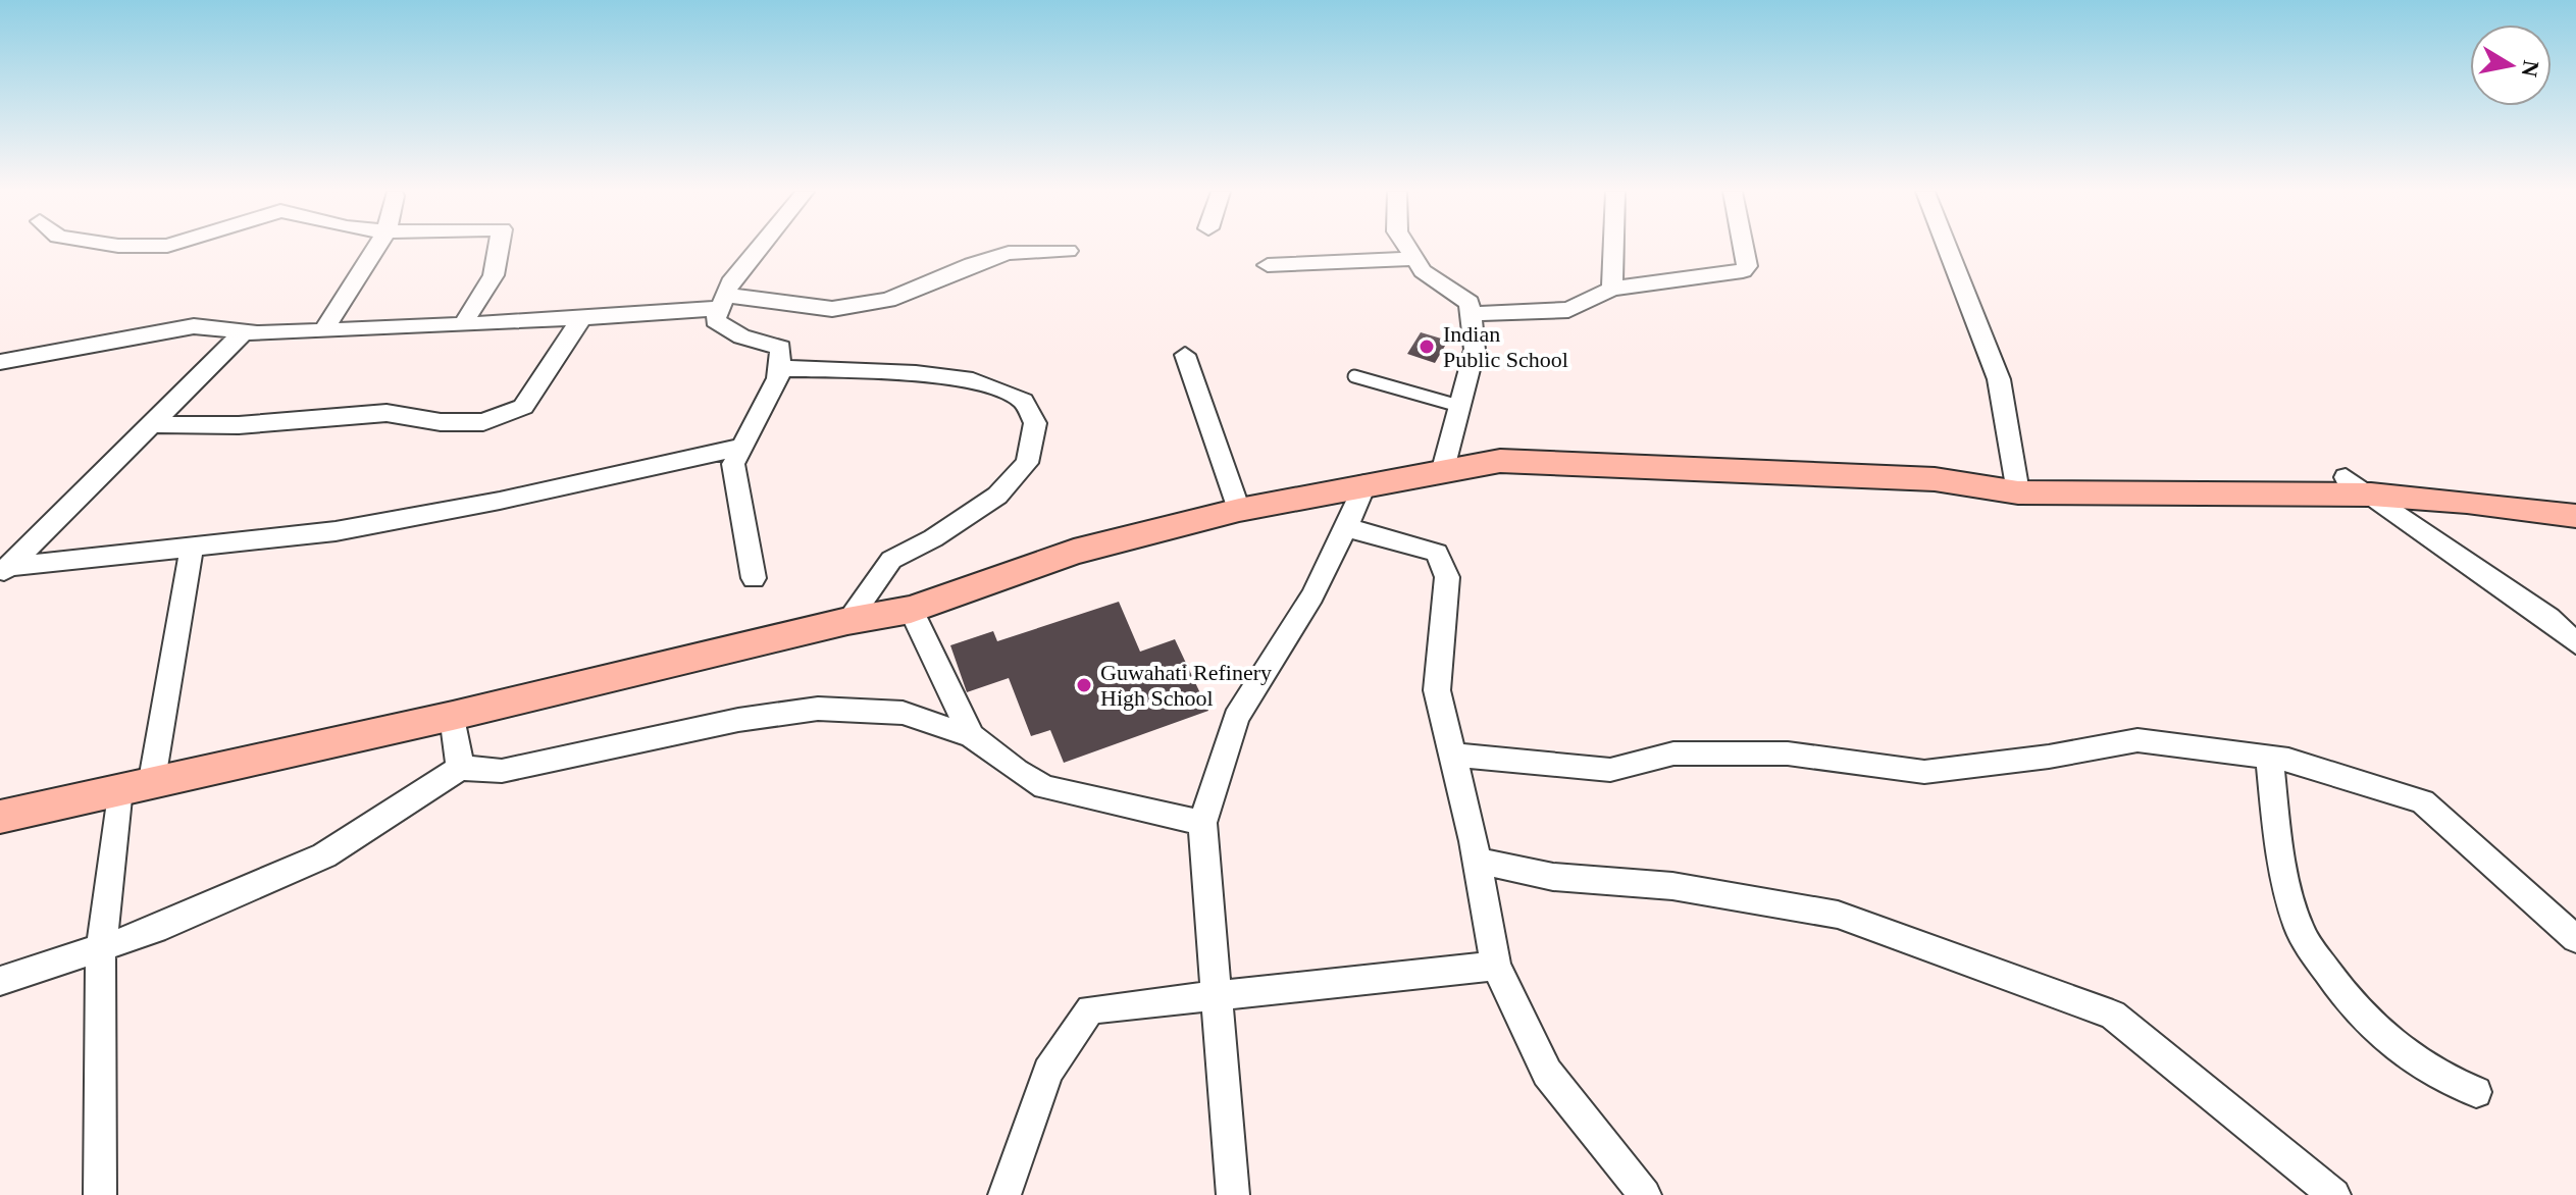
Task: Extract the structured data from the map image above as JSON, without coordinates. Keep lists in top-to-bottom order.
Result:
{
  "places": ["Indian Public School", "Guwahati Refinery High School"],
  "north": "right"
}
